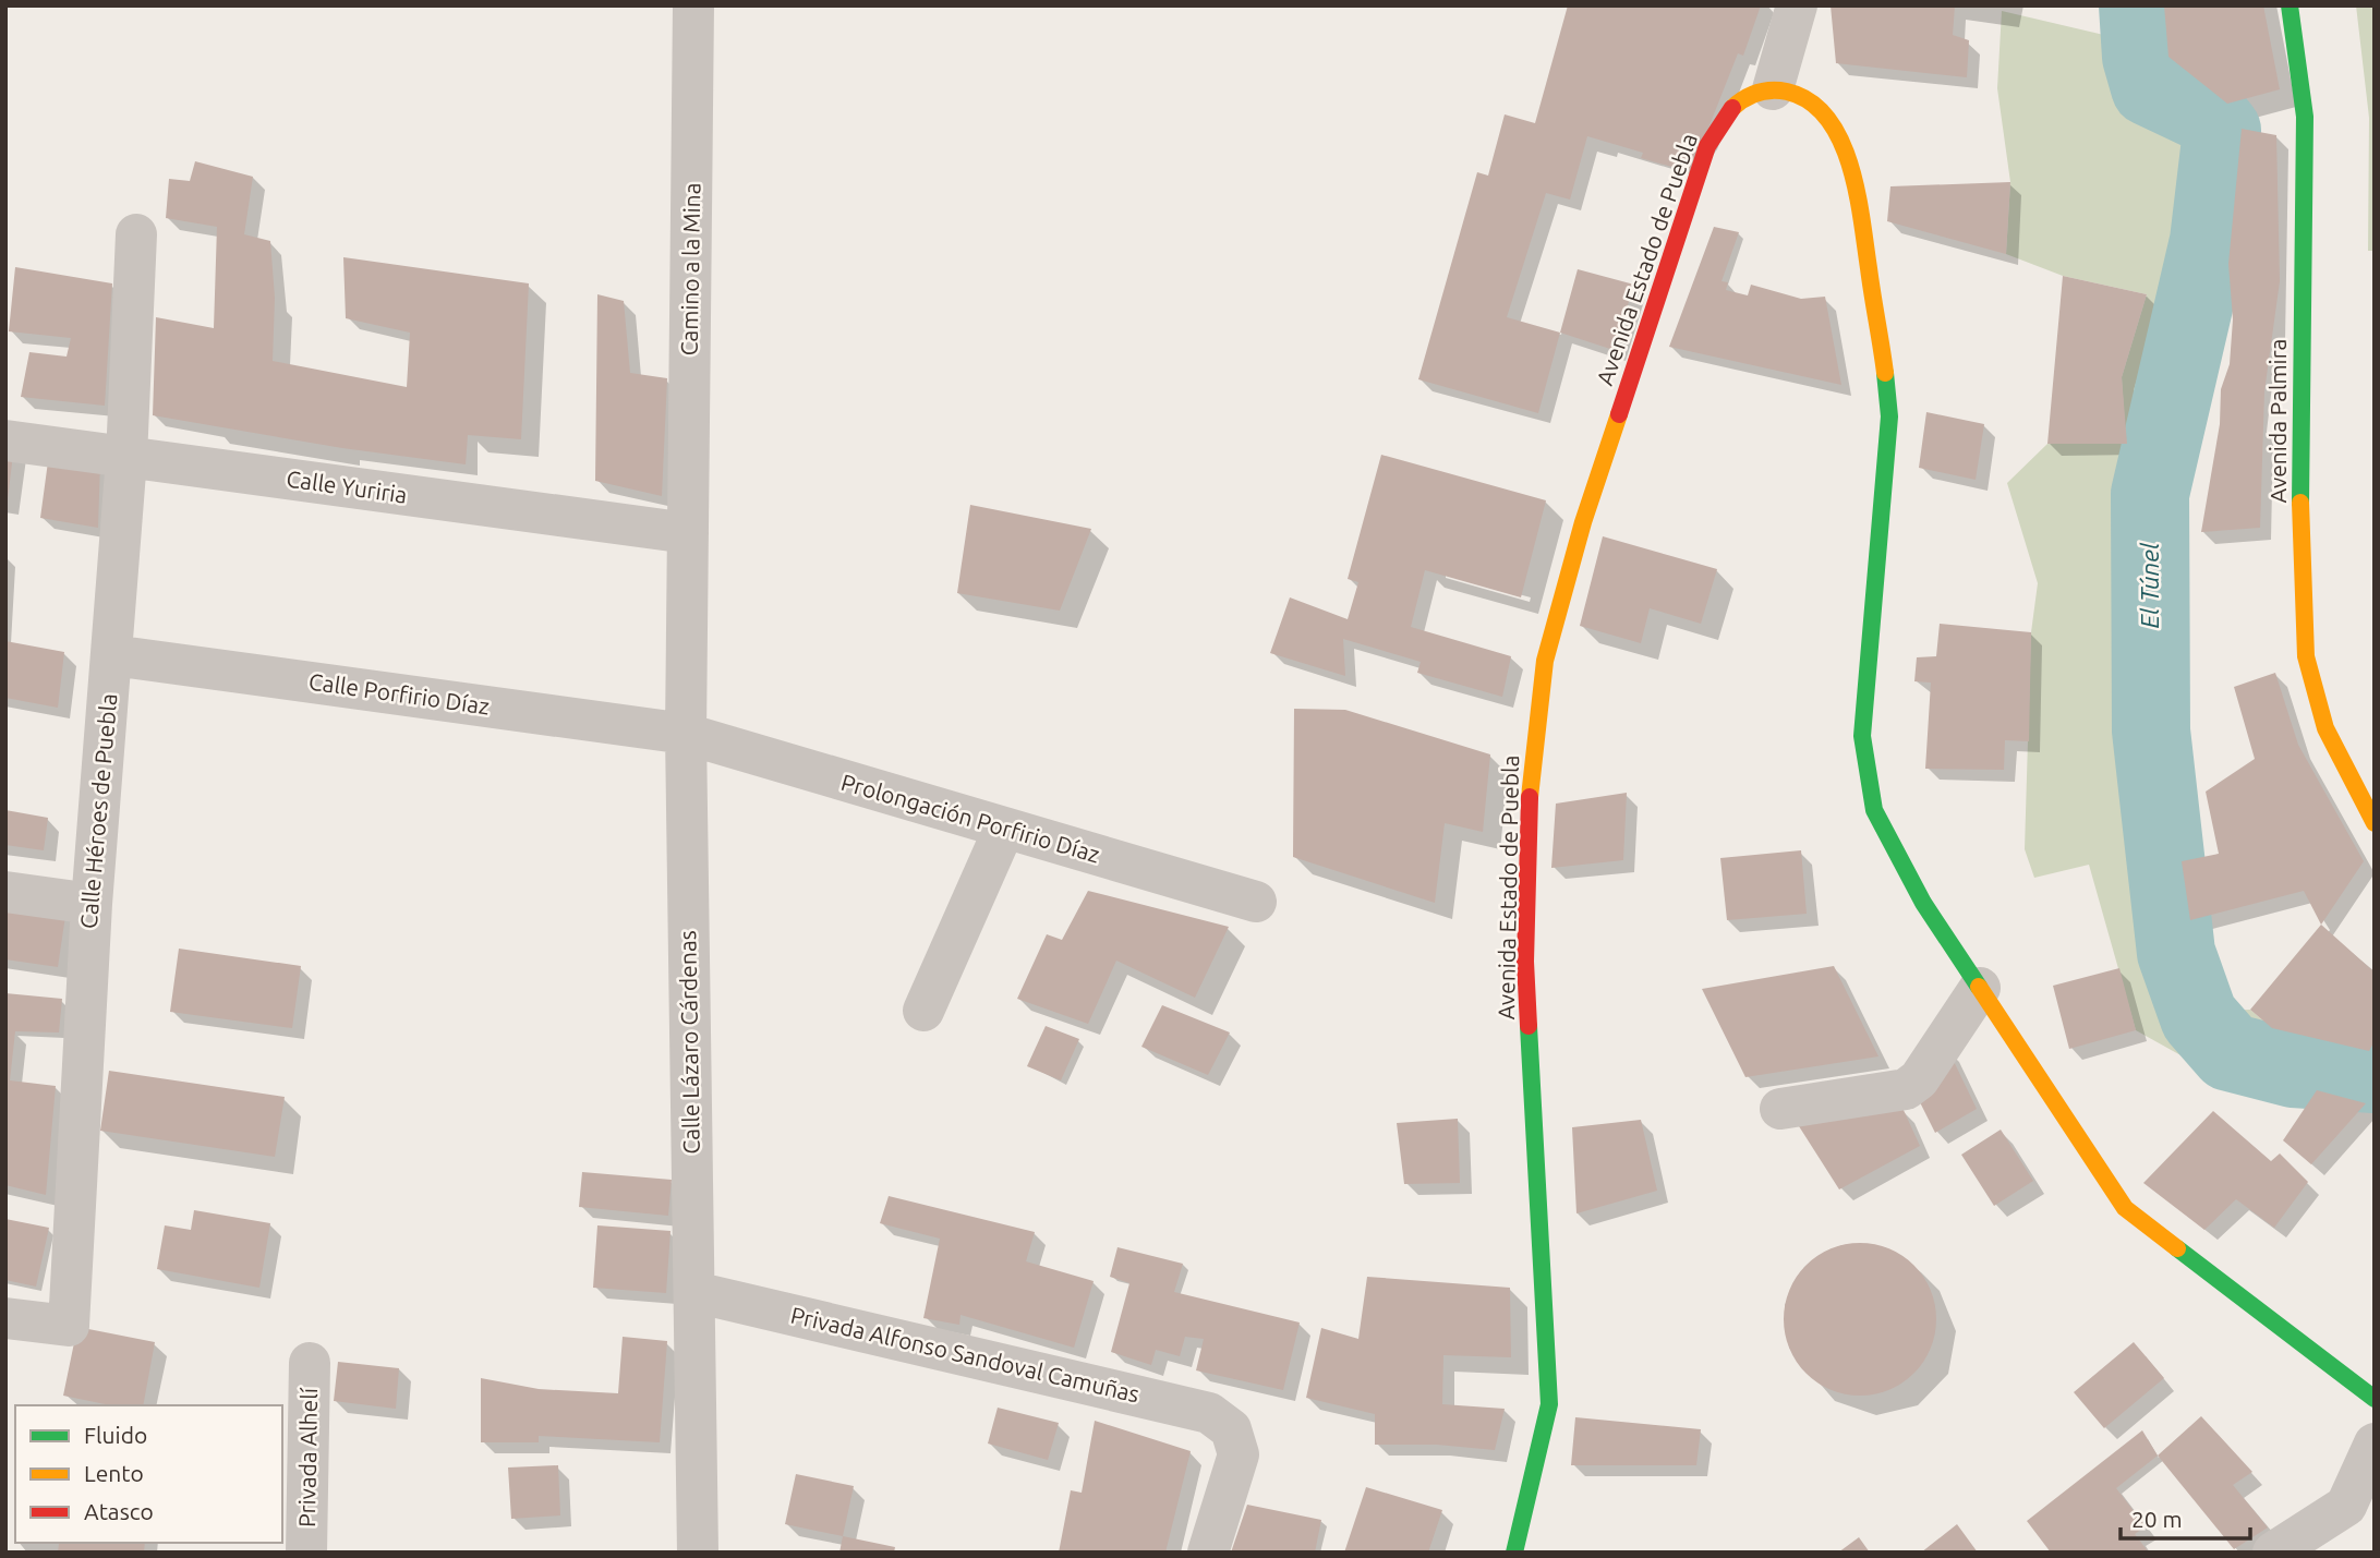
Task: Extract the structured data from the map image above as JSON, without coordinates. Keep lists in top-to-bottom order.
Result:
{
  "streets": {
    "street": [
      "Avenida Estado de Puebla",
      "Camino a la Mina",
      "Avenida Palmira",
      "Calle Yuriria",
      "Calle Porfirio Díaz",
      "Calle Héroes de Puebla",
      "Prolongación Porfirio Díaz",
      "Calle Lázaro Cárdenas",
      "Privada Alfonso Sandoval Camuñas",
      "Privada Alhelí"
    ]
  },
  "crossings": [
    ["Camino a la Mina", "Calle Yuriria"],
    ["Camino a la Mina", "Calle Lázaro Cárdenas"],
    ["Calle Yuriria", "Calle Héroes de Puebla"],
    ["Calle Yuriria", "Calle Lázaro Cárdenas"],
    ["Calle Porfirio Díaz", "Calle Héroes de Puebla"],
    ["Calle Porfirio Díaz", "Prolongación Porfirio Díaz"],
    ["Calle Porfirio Díaz", "Calle Lázaro Cárdenas"],
    ["Prolongación Porfirio Díaz", "Calle Lázaro Cárdenas"],
    ["Calle Lázaro Cárdenas", "Privada Alfonso Sandoval Camuñas"]
  ],
  "water": ["El Túnel"],
  "legend": ["Fluido", "Lento", "Atasco"],
  "scale_bar": "20 m"
}
